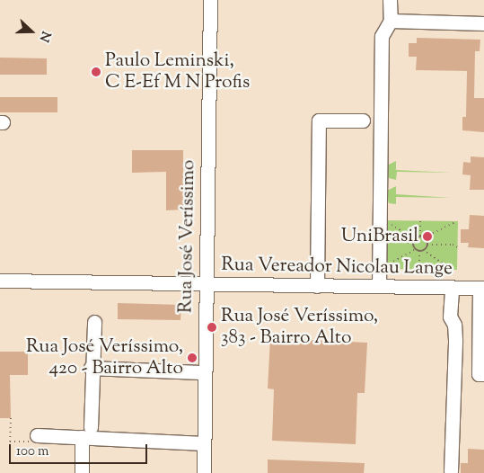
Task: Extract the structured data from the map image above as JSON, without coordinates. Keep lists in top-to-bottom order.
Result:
{
  "streets": {
    "street": ["Rua José Veríssimo", "Rua Vereador Nicolau Lange"]
  },
  "crossings": [
    ["Rua José Veríssimo", "Rua Vereador Nicolau Lange"]
  ],
  "places": [
    "Paulo Leminski, C E-Ef M N Profis",
    "UniBrasil",
    "Rua José Veríssimo, 383 - Bairro Alto",
    "Rua José Veríssimo, 420 - Bairro Alto"
  ],
  "scale_bar": "100 m",
  "north": "right"
}
